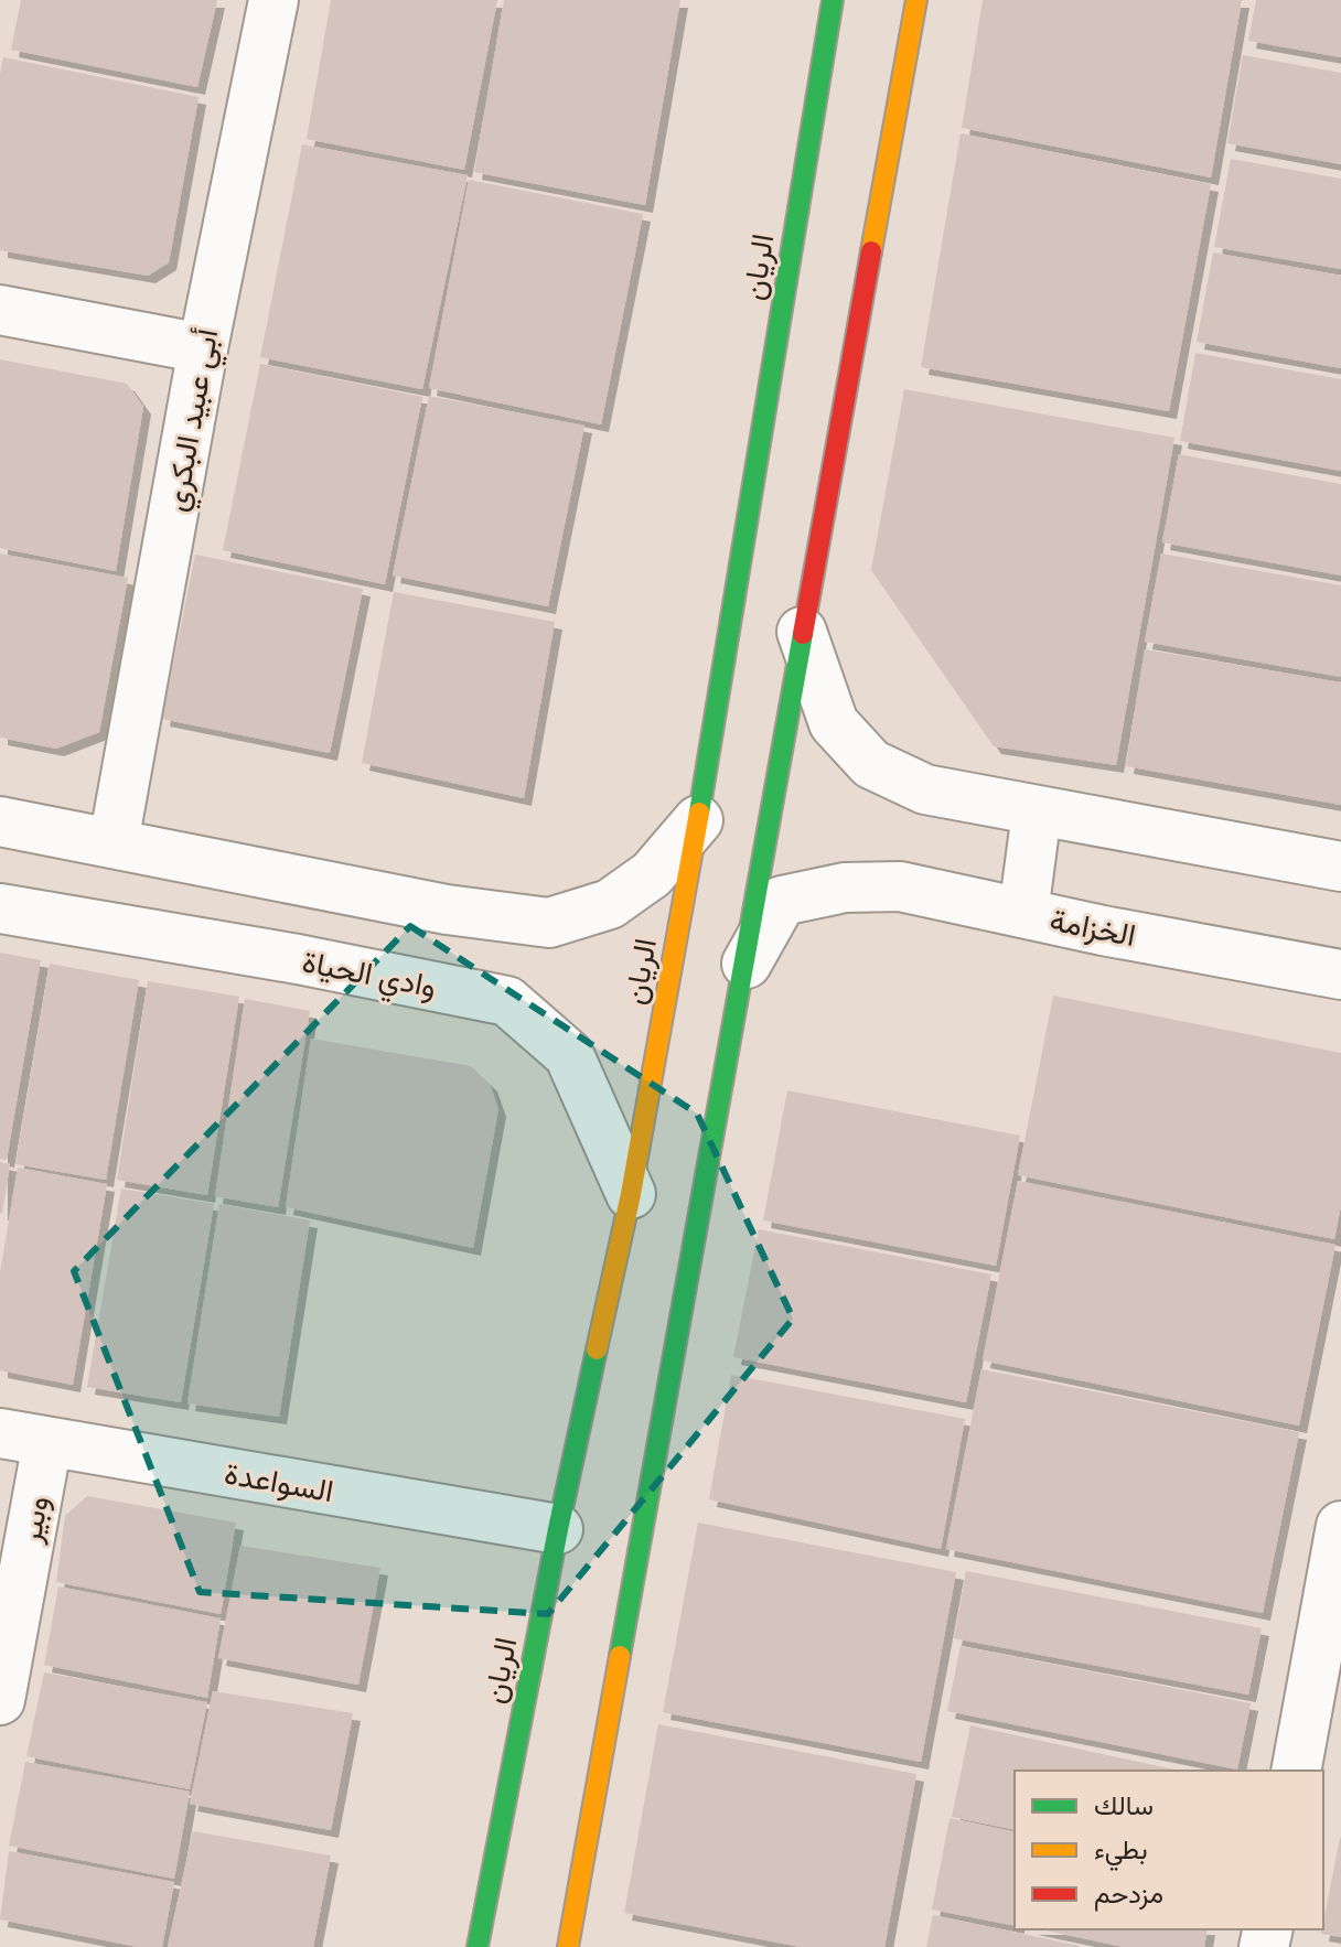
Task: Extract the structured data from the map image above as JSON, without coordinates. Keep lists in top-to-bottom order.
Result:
{
  "streets": {
    "street": [
      "الريان",
      "أبي عبيد البكري",
      "الخزامة",
      "وادي الحياة",
      "السواعدة",
      "وبير"
    ]
  },
  "crossings": [
    ["الريان", "وادي الحياة"],
    ["الريان", "السواعدة"],
    ["السواعدة", "وبير"]
  ],
  "legend": ["سالك", "بطيء", "مزدحم"]
}
